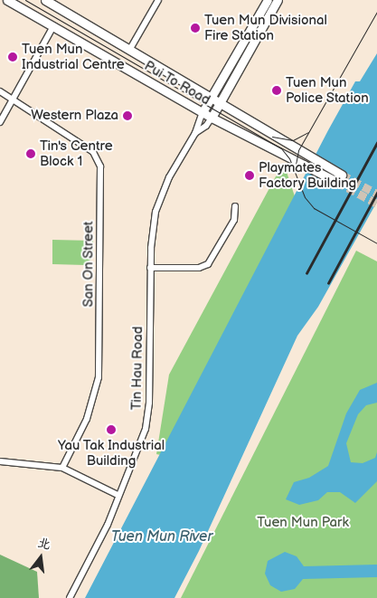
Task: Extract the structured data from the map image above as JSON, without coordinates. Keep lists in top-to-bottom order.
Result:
{
  "streets": {
    "main road": ["Pui To Road"],
    "street": ["San On Street", "Tin Hau Road"]
  },
  "crossings": [
    ["Pui To Road", "Tin Hau Road"]
  ],
  "water": ["Tuen Mun River"],
  "parks": ["Tuen Mun Park"],
  "places": [
    "Tuen Mun Divisional Fire Station",
    "Tuen Mun Industrial Centre",
    "Tuen Mun Police Station",
    "Western Plaza",
    "Tin's Centre Block 1",
    "Playmates Factory Building",
    "Yau Tak Industrial Building"
  ],
  "north": "top"
}
